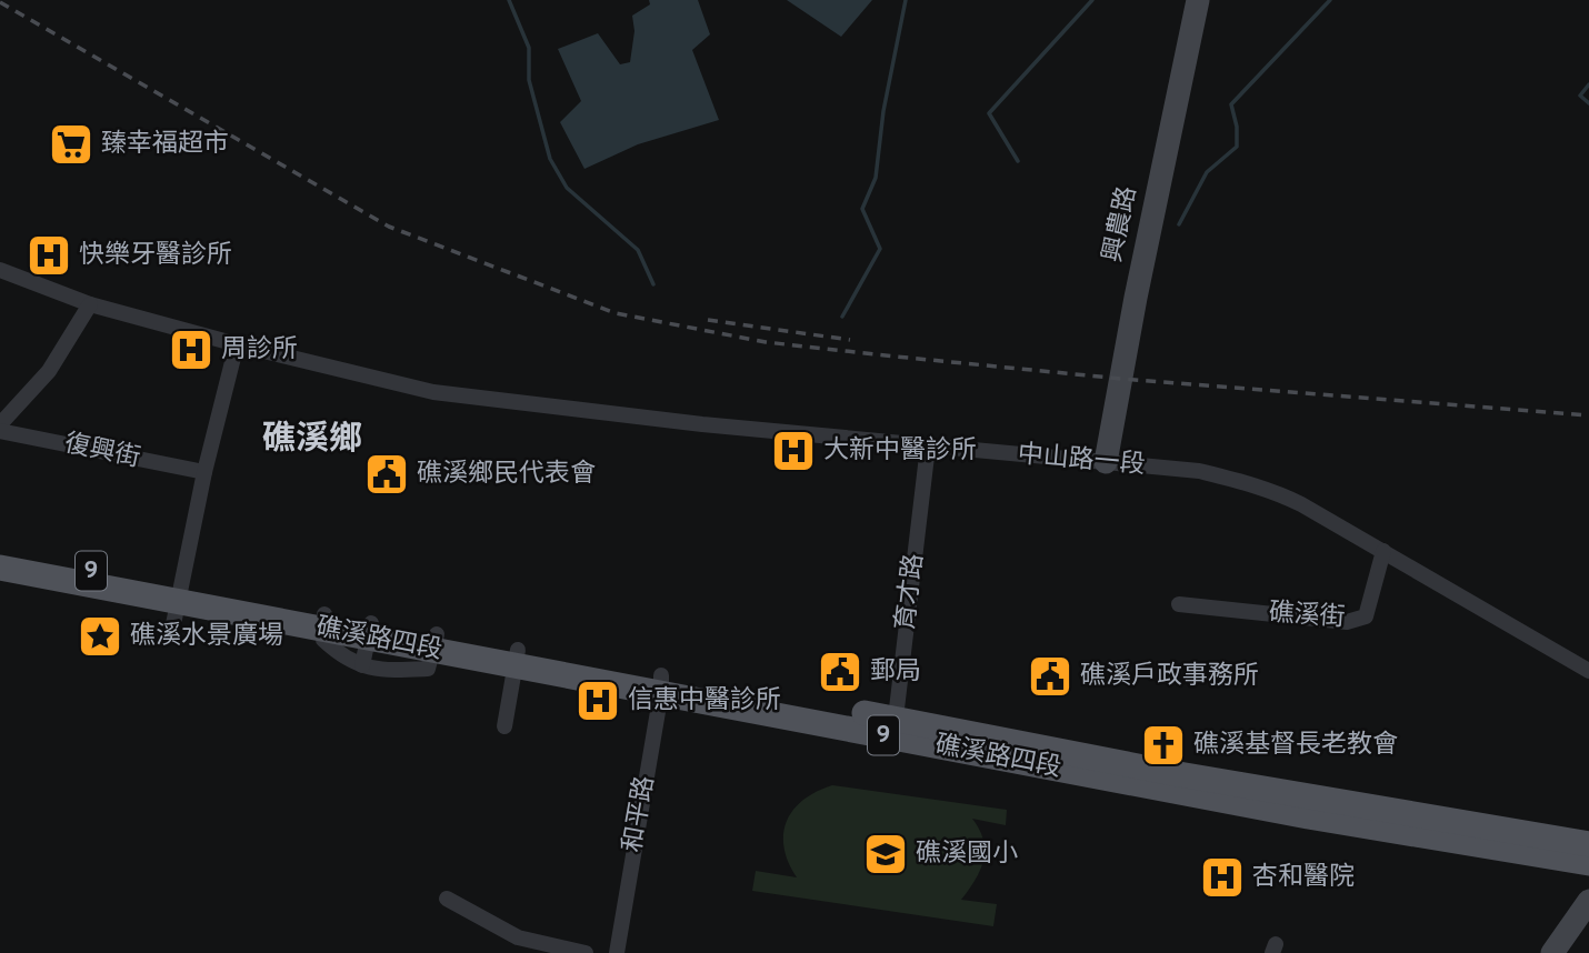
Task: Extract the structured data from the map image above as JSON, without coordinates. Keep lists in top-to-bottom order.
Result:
{
  "streets": {
    "main road": ["9", "礁溪路四段"],
    "street": [
      "興農路",
      "復興街",
      "中山路一段",
      "育才路",
      "礁溪街",
      "和平路"
    ]
  },
  "crossings": [
    ["興農路", "中山路一段"],
    ["中山路一段", "育才路"],
    ["中山路一段", "礁溪街"],
    ["9", "礁溪路四段"],
    ["育才路", "礁溪路四段"],
    ["礁溪路四段", "和平路"]
  ],
  "districts": ["礁溪鄉"],
  "places": {
    "supermarket": ["臻幸福超市"],
    "hospital": [
      "快樂牙醫診所",
      "周診所",
      "大新中醫診所",
      "信惠中醫診所",
      "杏和醫院"
    ],
    "public building": ["礁溪鄉民代表會", "郵局", "礁溪戶政事務所"],
    "place": ["礁溪水景廣場"],
    "church": ["礁溪基督長老教會"],
    "school or university": ["礁溪國小"]
  }
}
